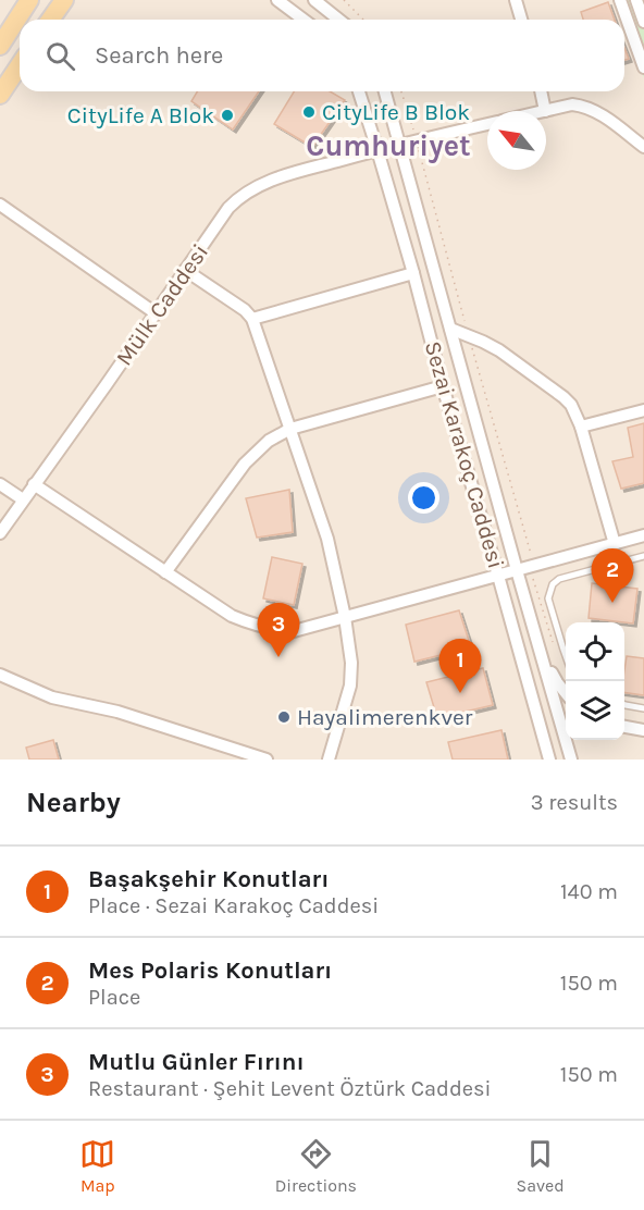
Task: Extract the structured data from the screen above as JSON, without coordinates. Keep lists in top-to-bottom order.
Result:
{
  "streets": {
    "street": ["Mülk Caddesi", "Sezai Karakoç Caddesi"]
  },
  "crossings": [
    ["Mülk Caddesi", "Sezai Karakoç Caddesi"]
  ],
  "districts": ["Cumhuriyet"],
  "places": ["CityLife B Blok", "CityLife A Blok", "Hayalimerenkver"],
  "north": "top left",
  "page": {
    "search": "Search here",
    "pins": ["2", "3", "1"],
    "heading": ["Nearby", "3 results"],
    "list": [
      {
        "mark": "1",
        "name": "Başakşehir Konutları",
        "note": "Place · Sezai Karakoç Caddesi",
        "value": "140 m"
      },
      {
        "mark": "2",
        "name": "Mes Polaris Konutları",
        "note": "Place",
        "value": "150 m"
      },
      {
        "mark": "3",
        "name": "Mutlu Günler Fırını",
        "note": "Restaurant · Şehit Levent Öztürk Caddesi",
        "value": "150 m"
      }
    ],
    "nav": ["Map", "Directions", "Saved"]
  }
}
